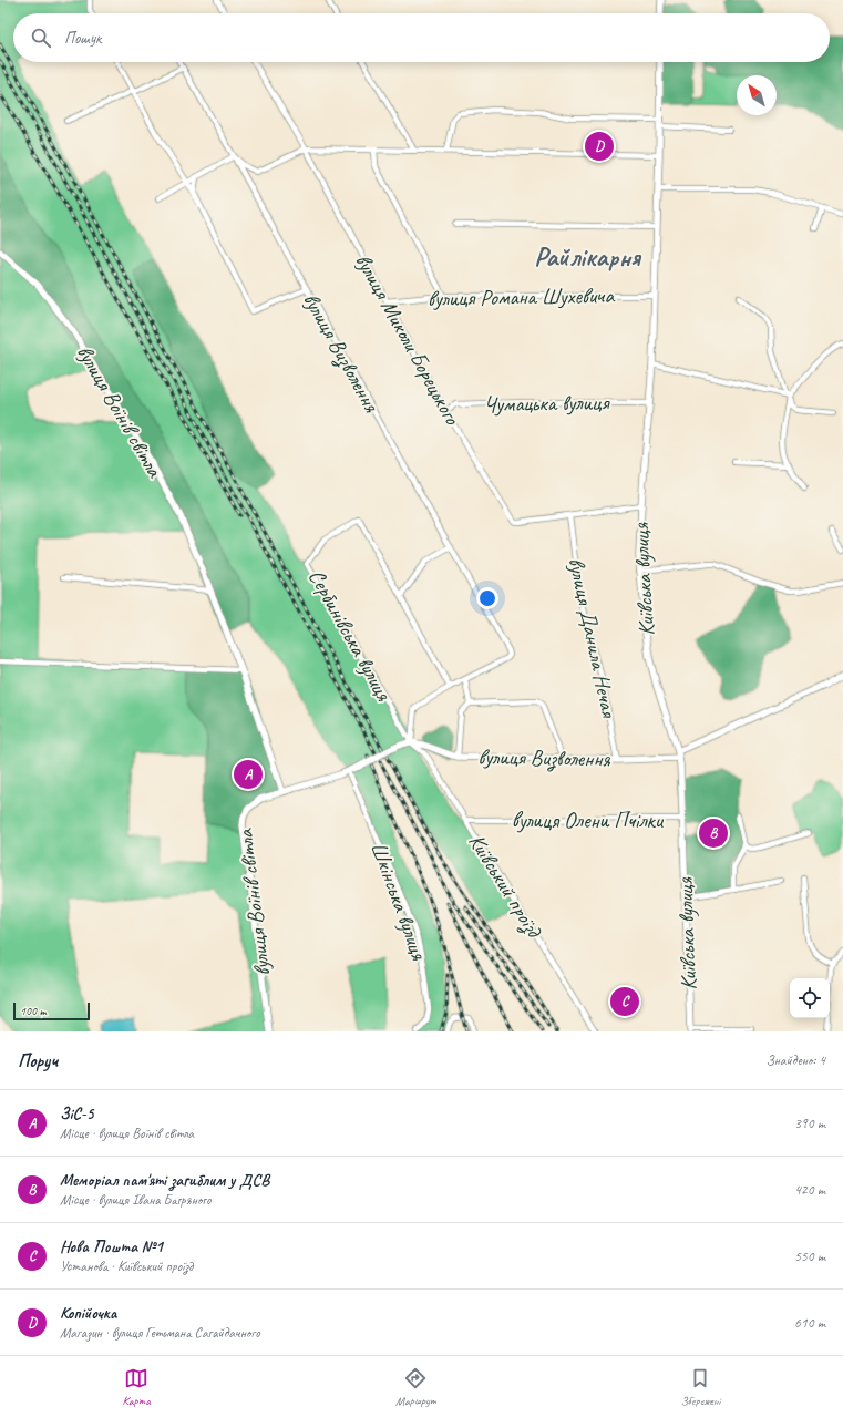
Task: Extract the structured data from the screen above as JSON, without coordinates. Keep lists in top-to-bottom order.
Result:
{
  "streets": {
    "street": [
      "вулиця Романа Шухевича",
      "вулиця Миколи Борецького",
      "вулиця Визволення",
      "Чумацька вулиця",
      "вулиця Воїнів світла",
      "Київська вулиця",
      "Сербинівська вулиця",
      "вулиця Данила Нечая",
      "вулиця Олени Пчілки",
      "Київський проїзд",
      "Шкінська вулиця"
    ]
  },
  "crossings": [
    ["вулиця Романа Шухевича", "вулиця Миколи Борецького"],
    ["вулиця Романа Шухевича", "Київська вулиця"],
    ["вулиця Миколи Борецького", "Чумацька вулиця"],
    ["вулиця Миколи Борецького", "вулиця Данила Нечая"],
    ["вулиця Визволення", "Київська вулиця"],
    ["вулиця Визволення", "Сербинівська вулиця"],
    ["вулиця Визволення", "вулиця Данила Нечая"],
    ["вулиця Визволення", "Київський проїзд"],
    ["Чумацька вулиця", "Київська вулиця"],
    ["Київська вулиця", "вулиця Олени Пчілки"],
    ["Сербинівська вулиця", "Київський проїзд"],
    ["вулиця Олени Пчілки", "Київський проїзд"]
  ],
  "districts": ["Райлікарня"],
  "scale_bar": "100 m",
  "north": "top left",
  "page": {
    "search": "Пошук",
    "pins": [
      "D",
      "A",
      "B",
      "C"
    ],
    "scale": "100 m",
    "heading": ["Поруч", "Знайдено: 4"],
    "list": [
      {
        "mark": "A",
        "name": "ЗіС-5",
        "note": "Місце · вулиця Воїнів світла",
        "value": "390 m"
      },
      {
        "mark": "B",
        "name": "Меморіал пам'яті загиблим у ДСВ",
        "note": "Місце · вулиця Івана Багряного",
        "value": "420 m"
      },
      {
        "mark": "C",
        "name": "Нова Пошта №1",
        "note": "Установа · Київський проїзд",
        "value": "550 m"
      },
      {
        "mark": "D",
        "name": "Копійочка",
        "note": "Магазин · вулиця Гетьмана Сагайдачного",
        "value": "610 m"
      }
    ],
    "nav": ["Карта", "Маршрут", "Збережені"]
  }
}
